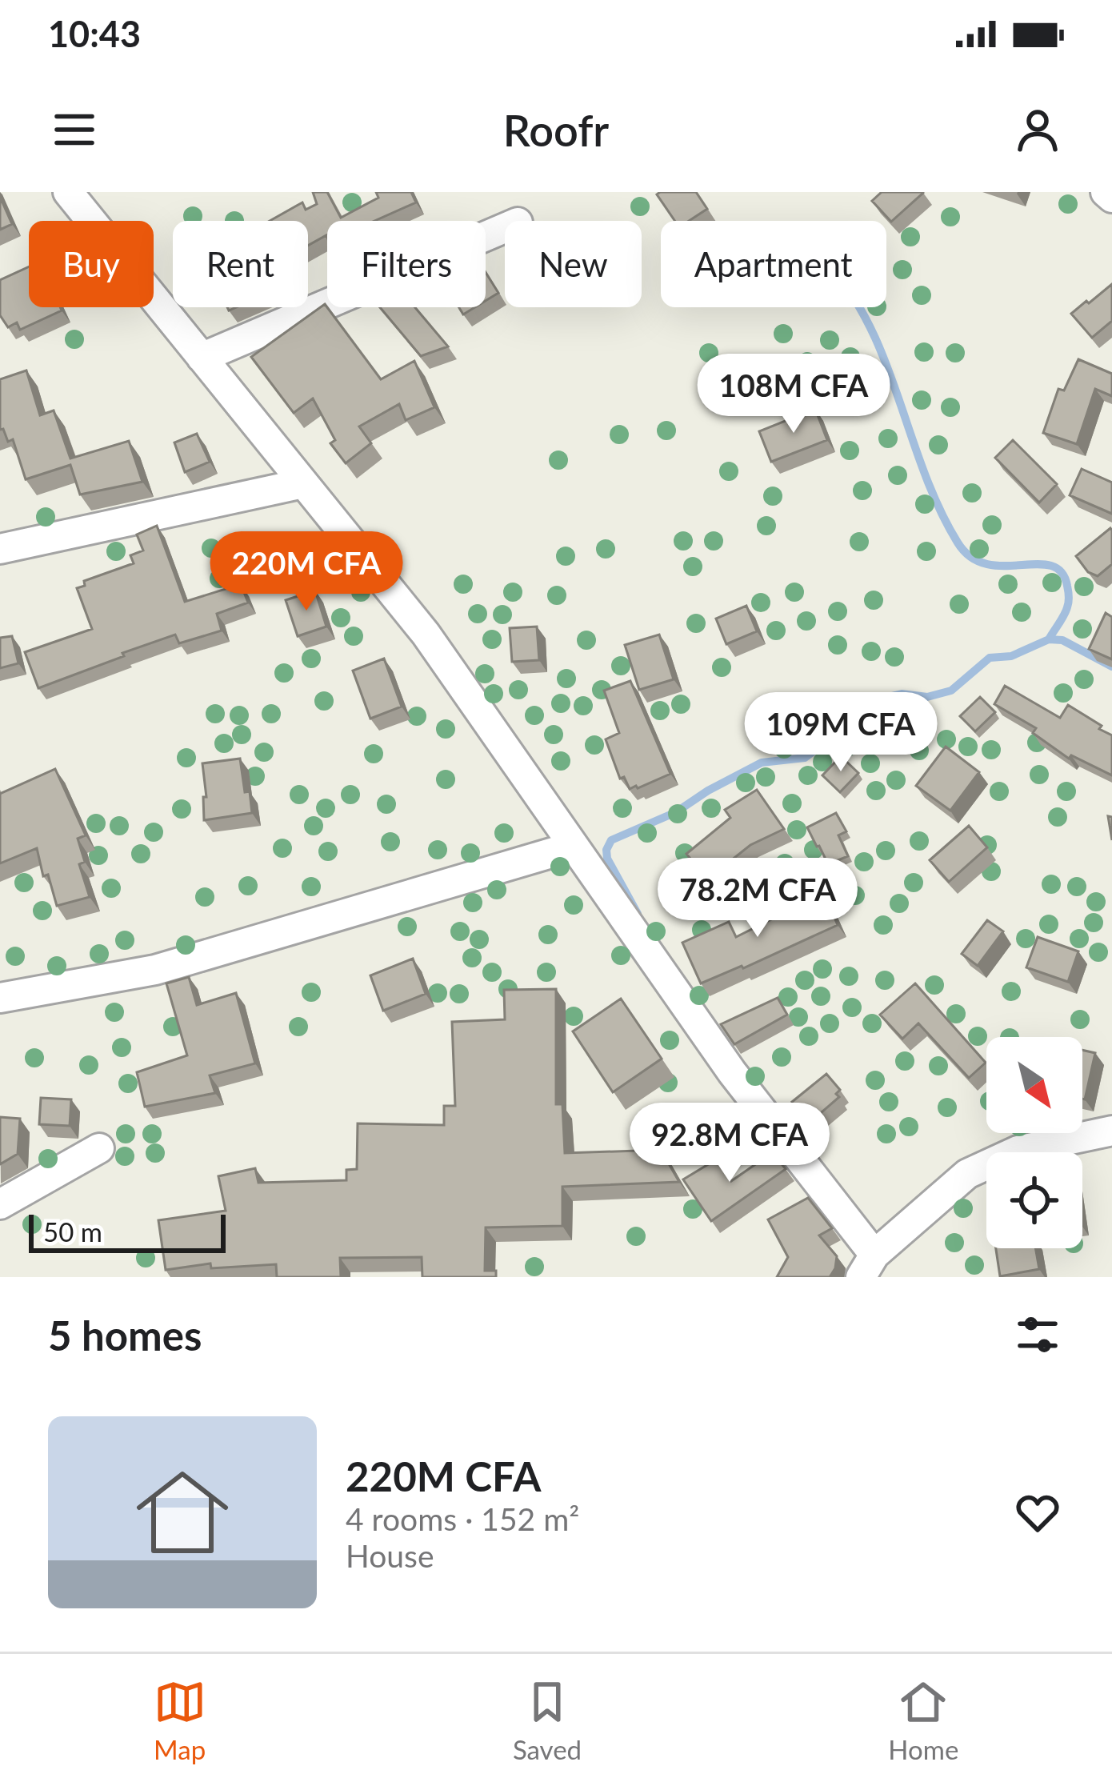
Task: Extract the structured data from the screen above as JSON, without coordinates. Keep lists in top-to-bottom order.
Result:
{
  "scale_bar": "50 m",
  "north": "bottom right",
  "page": {
    "status": "10:43",
    "header": "Roofr",
    "chip": [
      "Buy",
      "Rent",
      "Filters",
      "New",
      "Apartment"
    ],
    "price": [
      "108M CFA",
      "220M CFA",
      "109M CFA",
      "78.2M CFA",
      "92.8M CFA"
    ],
    "scale": "50 m",
    "heading": "5 homes",
    "list": [
      {
        "name": "220M CFA",
        "note": "4 rooms · 152 m² · House"
      }
    ],
    "tabs": ["Map", "Saved", "Home"]
  }
}
